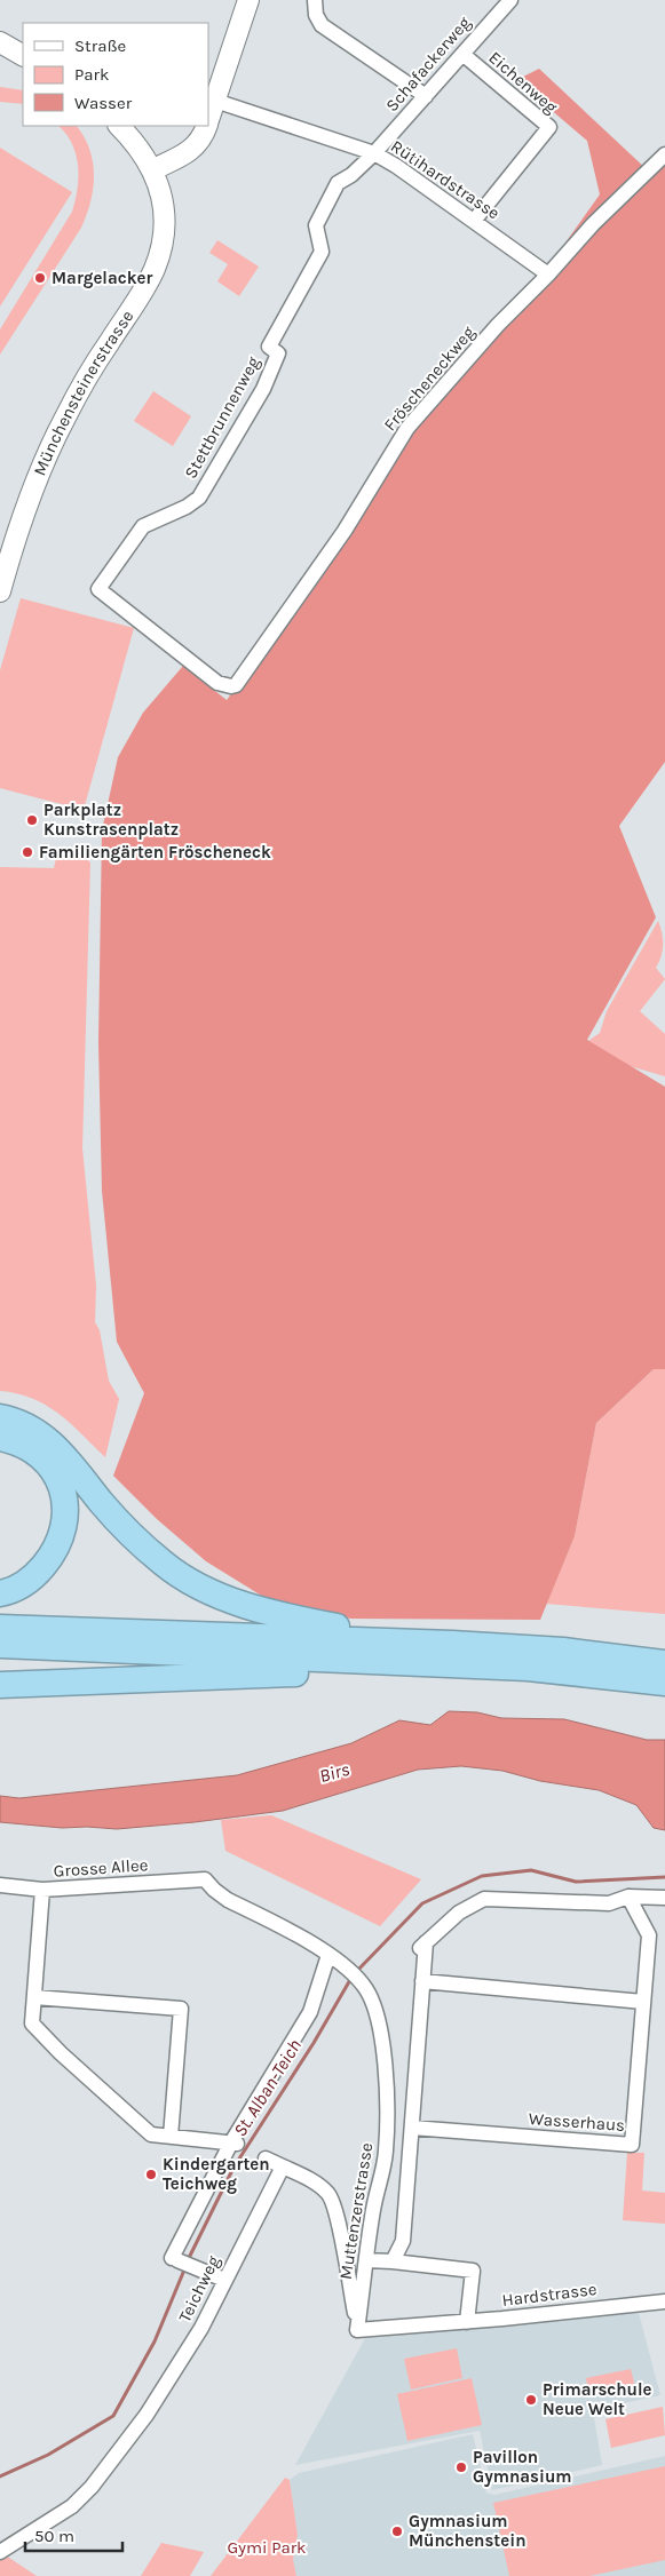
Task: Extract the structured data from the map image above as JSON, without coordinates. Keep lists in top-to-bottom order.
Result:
{
  "streets": {
    "main road": ["Münchensteinerstrasse"],
    "street": [
      "Schafackerweg",
      "Eichenweg",
      "Rütihardstrasse",
      "Fröscheneckweg",
      "Stettbrunnenweg",
      "Grosse Allee",
      "Wasserhaus",
      "Muttenzerstrasse",
      "Teichweg",
      "Hardstrasse"
    ]
  },
  "crossings": [
    ["Schafackerweg", "Eichenweg"],
    ["Schafackerweg", "Rütihardstrasse"],
    ["Schafackerweg", "Stettbrunnenweg"],
    ["Eichenweg", "Rütihardstrasse"],
    ["Rütihardstrasse", "Fröscheneckweg"],
    ["Rütihardstrasse", "Stettbrunnenweg"],
    ["Fröscheneckweg", "Stettbrunnenweg"],
    ["Grosse Allee", "Muttenzerstrasse"],
    ["Muttenzerstrasse", "Hardstrasse"]
  ],
  "water": ["Birs", "St. Alban-Teich"],
  "parks": ["Gymi Park"],
  "places": [
    "Margelacker",
    "Parkplatz Kunstrasenplatz",
    "Familiengärten Fröscheneck",
    "Kindergarten Teichweg",
    "Primarschule Neue Welt",
    "Pavillon Gymnasium",
    "Gymnasium Münchenstein"
  ],
  "legend": ["Straße", "Park", "Wasser"],
  "scale_bar": "50 m"
}
